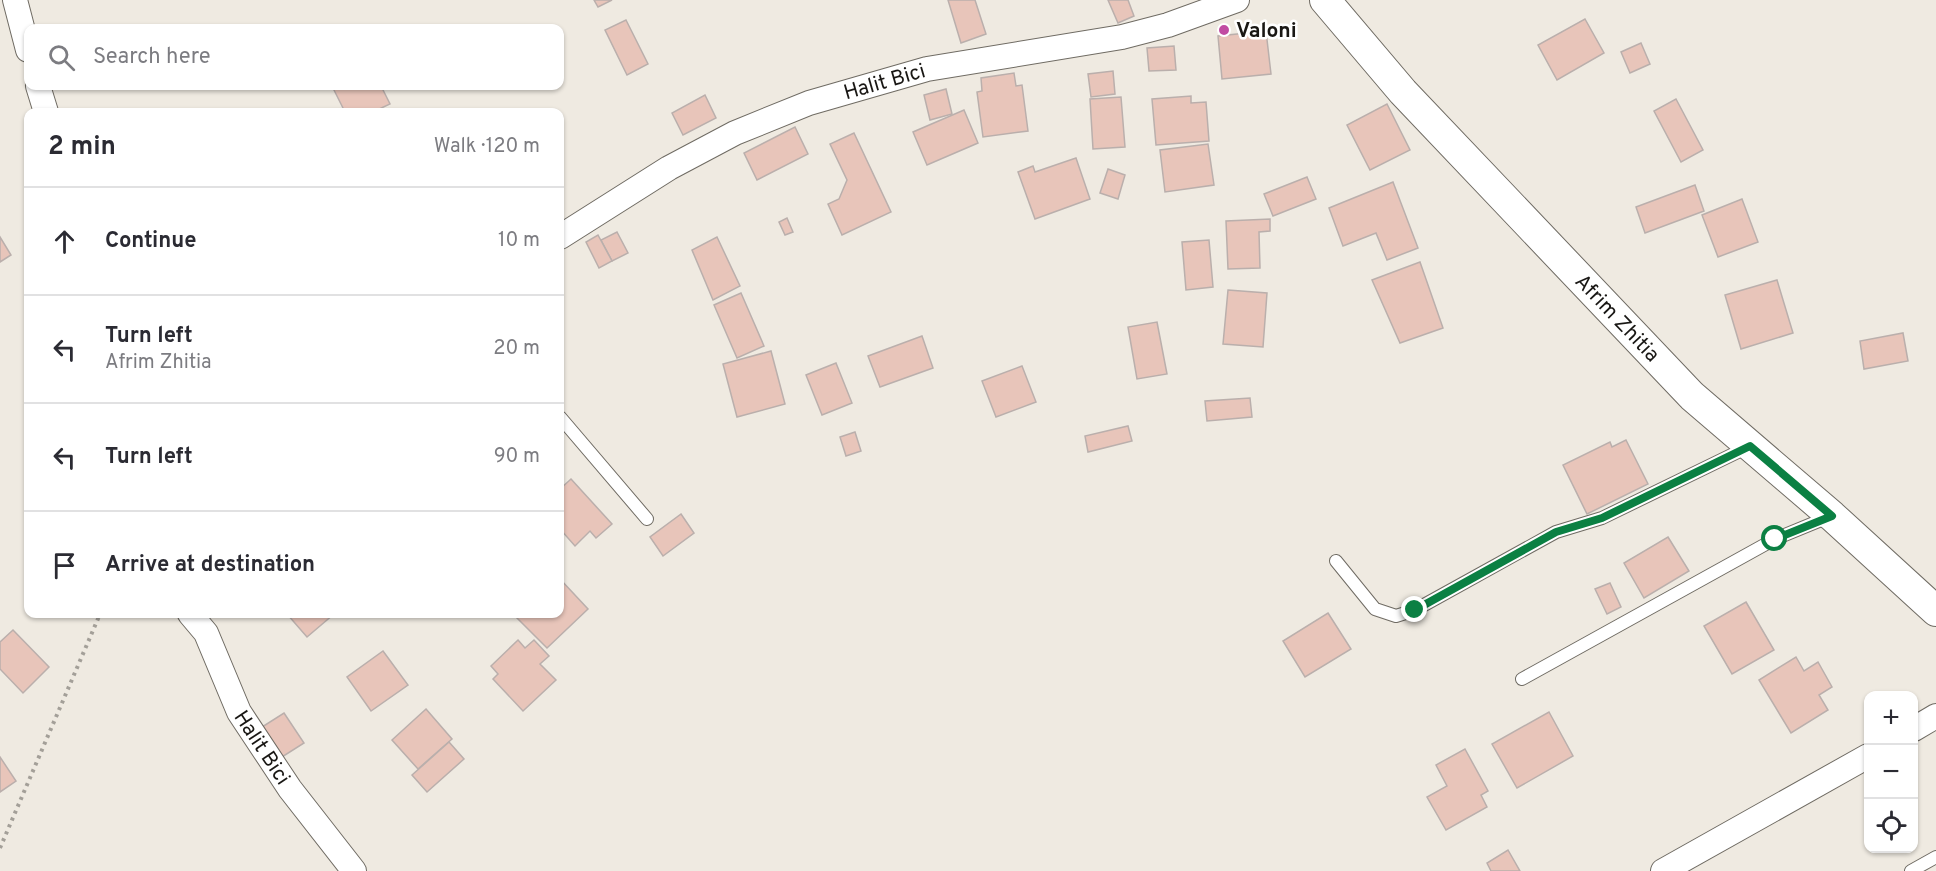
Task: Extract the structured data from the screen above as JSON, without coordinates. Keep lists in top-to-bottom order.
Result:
{
  "streets": {
    "street": ["Halit Bici", "Afrim Zhitia"]
  },
  "places": ["Valoni"],
  "page": {
    "search": "Search here",
    "heading": ["2 min", "Walk · 120 m"],
    "list": [
      ["Continue", "10 m"],
      ["Turn left", "Afrim Zhitia", "20 m"],
      ["Turn left", "90 m"],
      "Arrive at destination"
    ],
    "map_buttons": ["+", "−"]
  }
}
